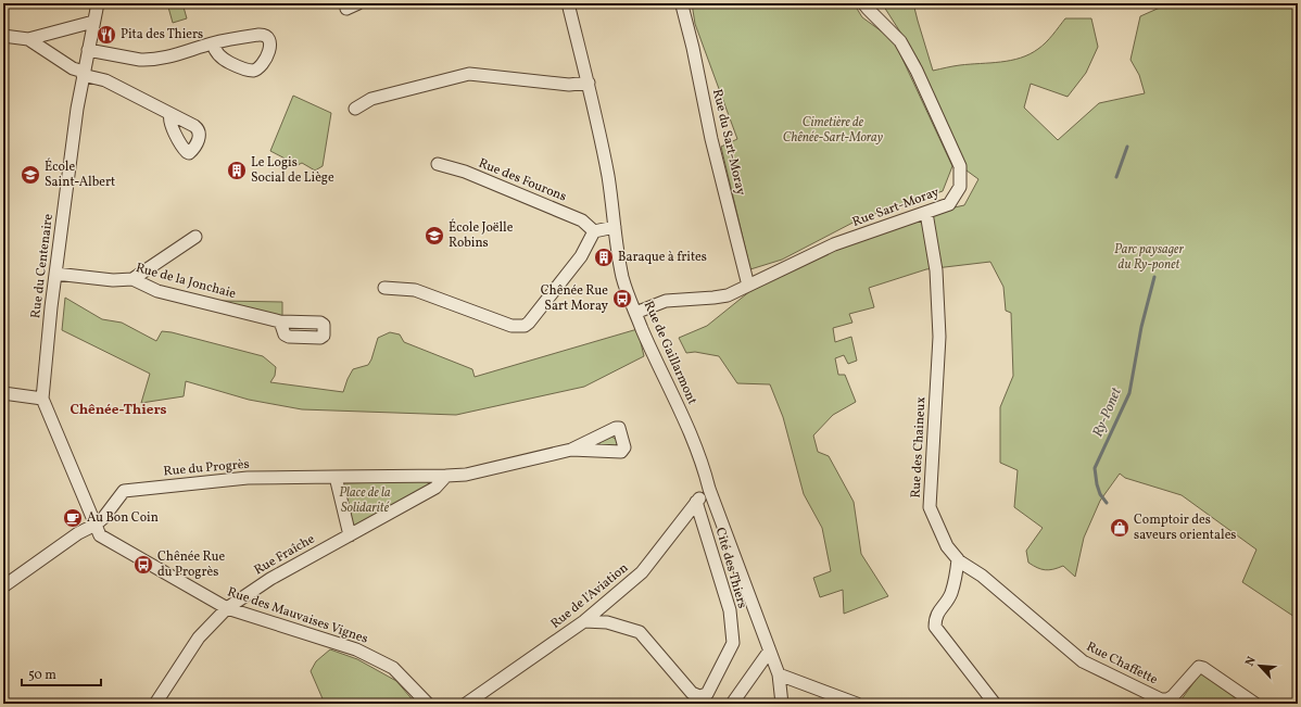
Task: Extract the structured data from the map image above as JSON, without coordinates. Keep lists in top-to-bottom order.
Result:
{
  "streets": {
    "street": [
      "Rue du Sart-Moray",
      "Rue des Fourons",
      "Rue Sart-Moray",
      "Rue du Centenaire",
      "Rue de la Jonchaie",
      "Rue de Gaillarmont",
      "Rue des Chaineux",
      "Rue du Progrès",
      "Rue Fraîche",
      "Cité des Thiers",
      "Rue de l'Aviation",
      "Rue des Mauvaises Vignes",
      "Rue Chaffette"
    ]
  },
  "crossings": [
    ["Rue du Sart-Moray", "Rue Sart-Moray"],
    ["Rue Sart-Moray", "Rue de Gaillarmont"],
    ["Rue Sart-Moray", "Rue des Chaineux"],
    ["Rue du Centenaire", "Rue de la Jonchaie"],
    ["Rue du Centenaire", "Rue du Progrès"],
    ["Rue du Centenaire", "Rue des Mauvaises Vignes"],
    ["Rue de Gaillarmont", "Rue de l'Aviation"],
    ["Rue des Chaineux", "Rue Chaffette"],
    ["Rue du Progrès", "Rue des Mauvaises Vignes"],
    ["Rue Fraîche", "Rue des Mauvaises Vignes"],
    ["Cité des Thiers", "Rue de l'Aviation"]
  ],
  "districts": ["Chênée-Thiers"],
  "water": ["Ry-Ponet"],
  "parks": ["Cimetière de Chênée-Sart-Moray", "Parc paysager du Ry-ponet", "Place de la Solidarité"],
  "places": {
    "restaurant": ["Pita des Thiers"],
    "building": ["Le Logis Social de Liège", "Baraque à frites"],
    "school or university": ["École Saint-Albert", "École Joëlle Robins"],
    "bus stop": ["Chênée Rue Sart Moray", "Chênée Rue du Progrès"],
    "cafe": ["Au Bon Coin"],
    "shop": ["Comptoir des saveurs orientales"]
  },
  "scale_bar": "50 m",
  "north": "top left"
}
